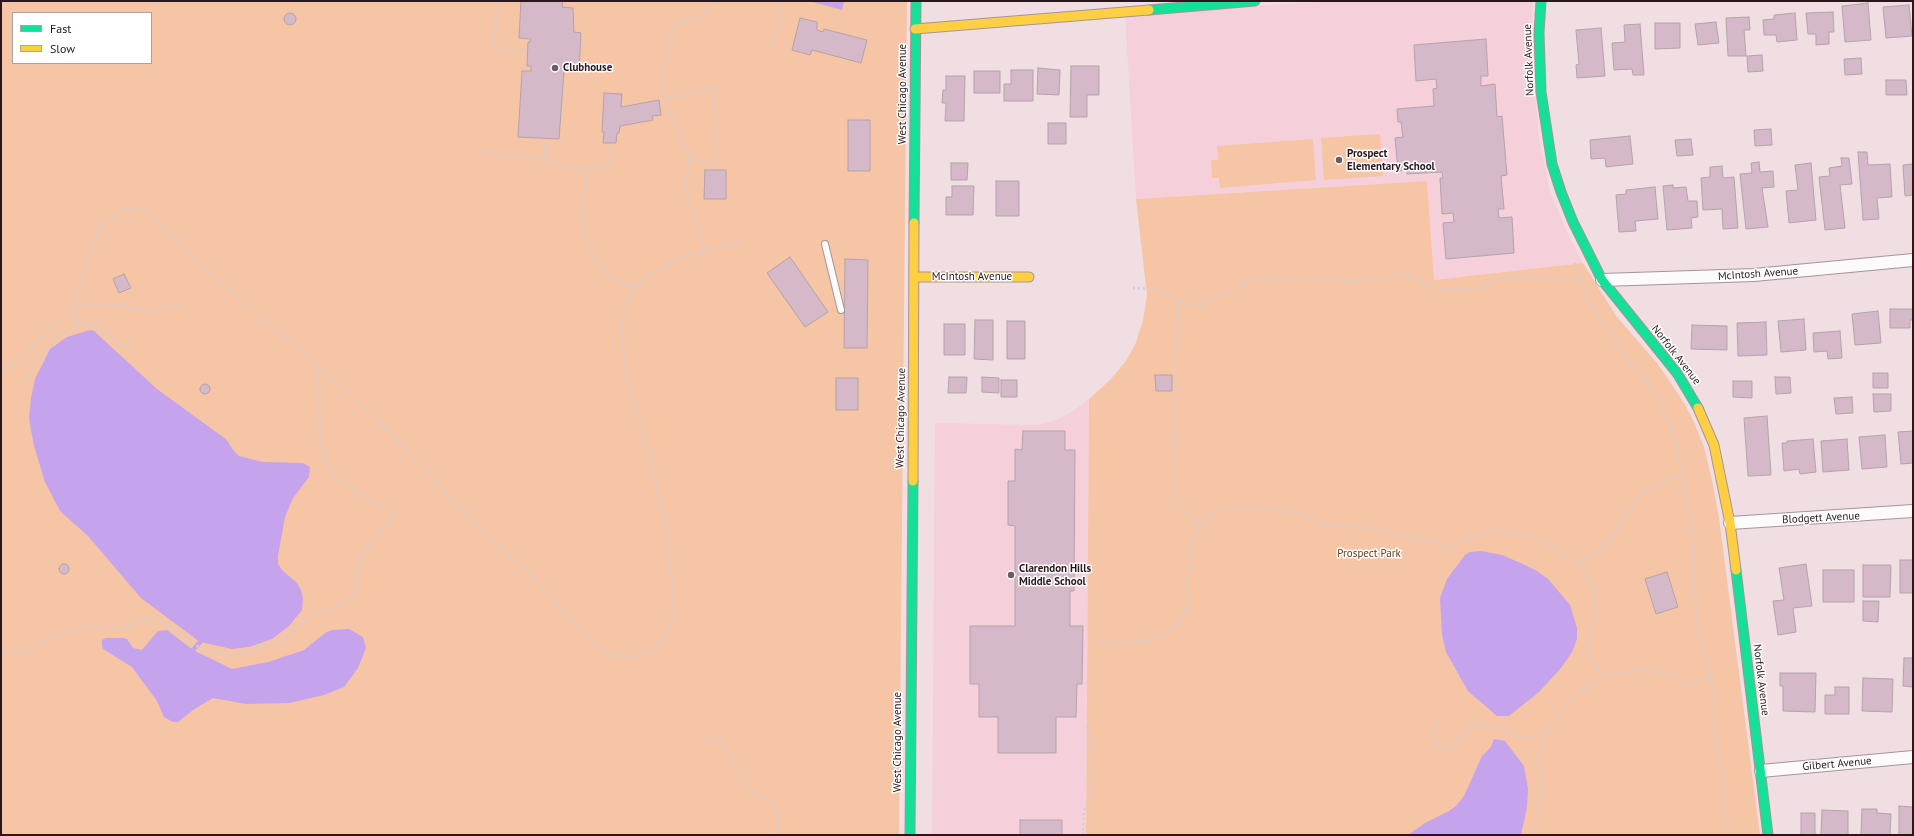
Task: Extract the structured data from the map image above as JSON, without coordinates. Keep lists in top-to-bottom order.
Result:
{
  "streets": {
    "street": [
      "Norfolk Avenue",
      "West Chicago Avenue",
      "McIntosh Avenue",
      "Blodgett Avenue",
      "Gilbert Avenue"
    ]
  },
  "crossings": [
    ["Norfolk Avenue", "McIntosh Avenue"],
    ["Norfolk Avenue", "Blodgett Avenue"],
    ["Norfolk Avenue", "Gilbert Avenue"],
    ["West Chicago Avenue", "McIntosh Avenue"]
  ],
  "parks": ["Prospect Park"],
  "places": ["Clubhouse", "Prospect Elementary School", "Clarendon Hills Middle School"],
  "legend": ["Fast", "Slow"]
}
